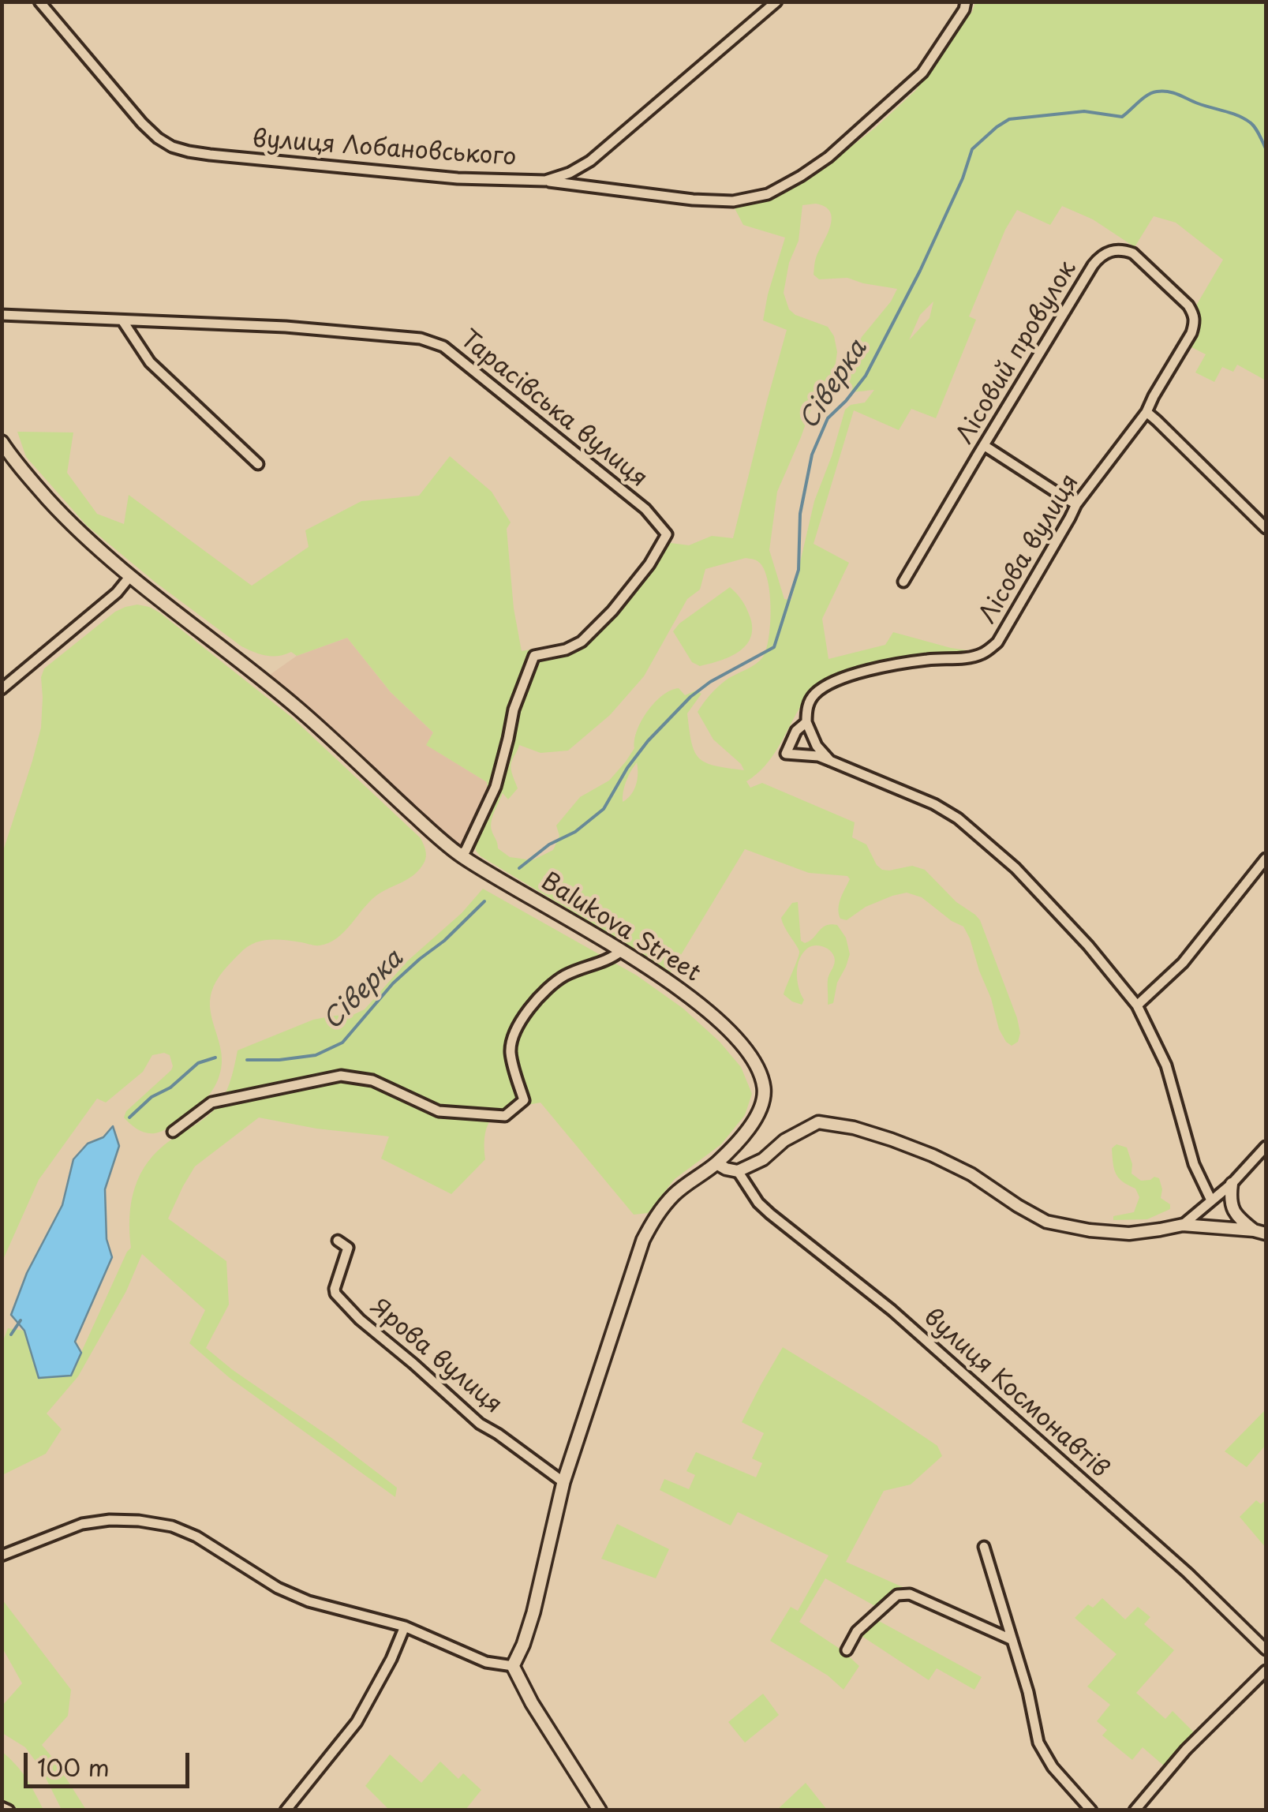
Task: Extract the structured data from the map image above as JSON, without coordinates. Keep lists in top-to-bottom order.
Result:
{
  "streets": {
    "main road": ["Balukova Street"],
    "street": [
      "вулиця Лобановського",
      "Лісовий провулок",
      "Тарасівська вулиця",
      "Лісова вулиця",
      "Ярова вулиця",
      "вулиця Космонавтів"
    ]
  },
  "crossings": [
    ["Лісовий провулок", "Лісова вулиця"],
    ["Тарасівська вулиця", "Balukova Street"],
    ["Balukova Street", "Ярова вулиця"]
  ],
  "water": ["Сіверка"],
  "scale_bar": "100 m"
}
